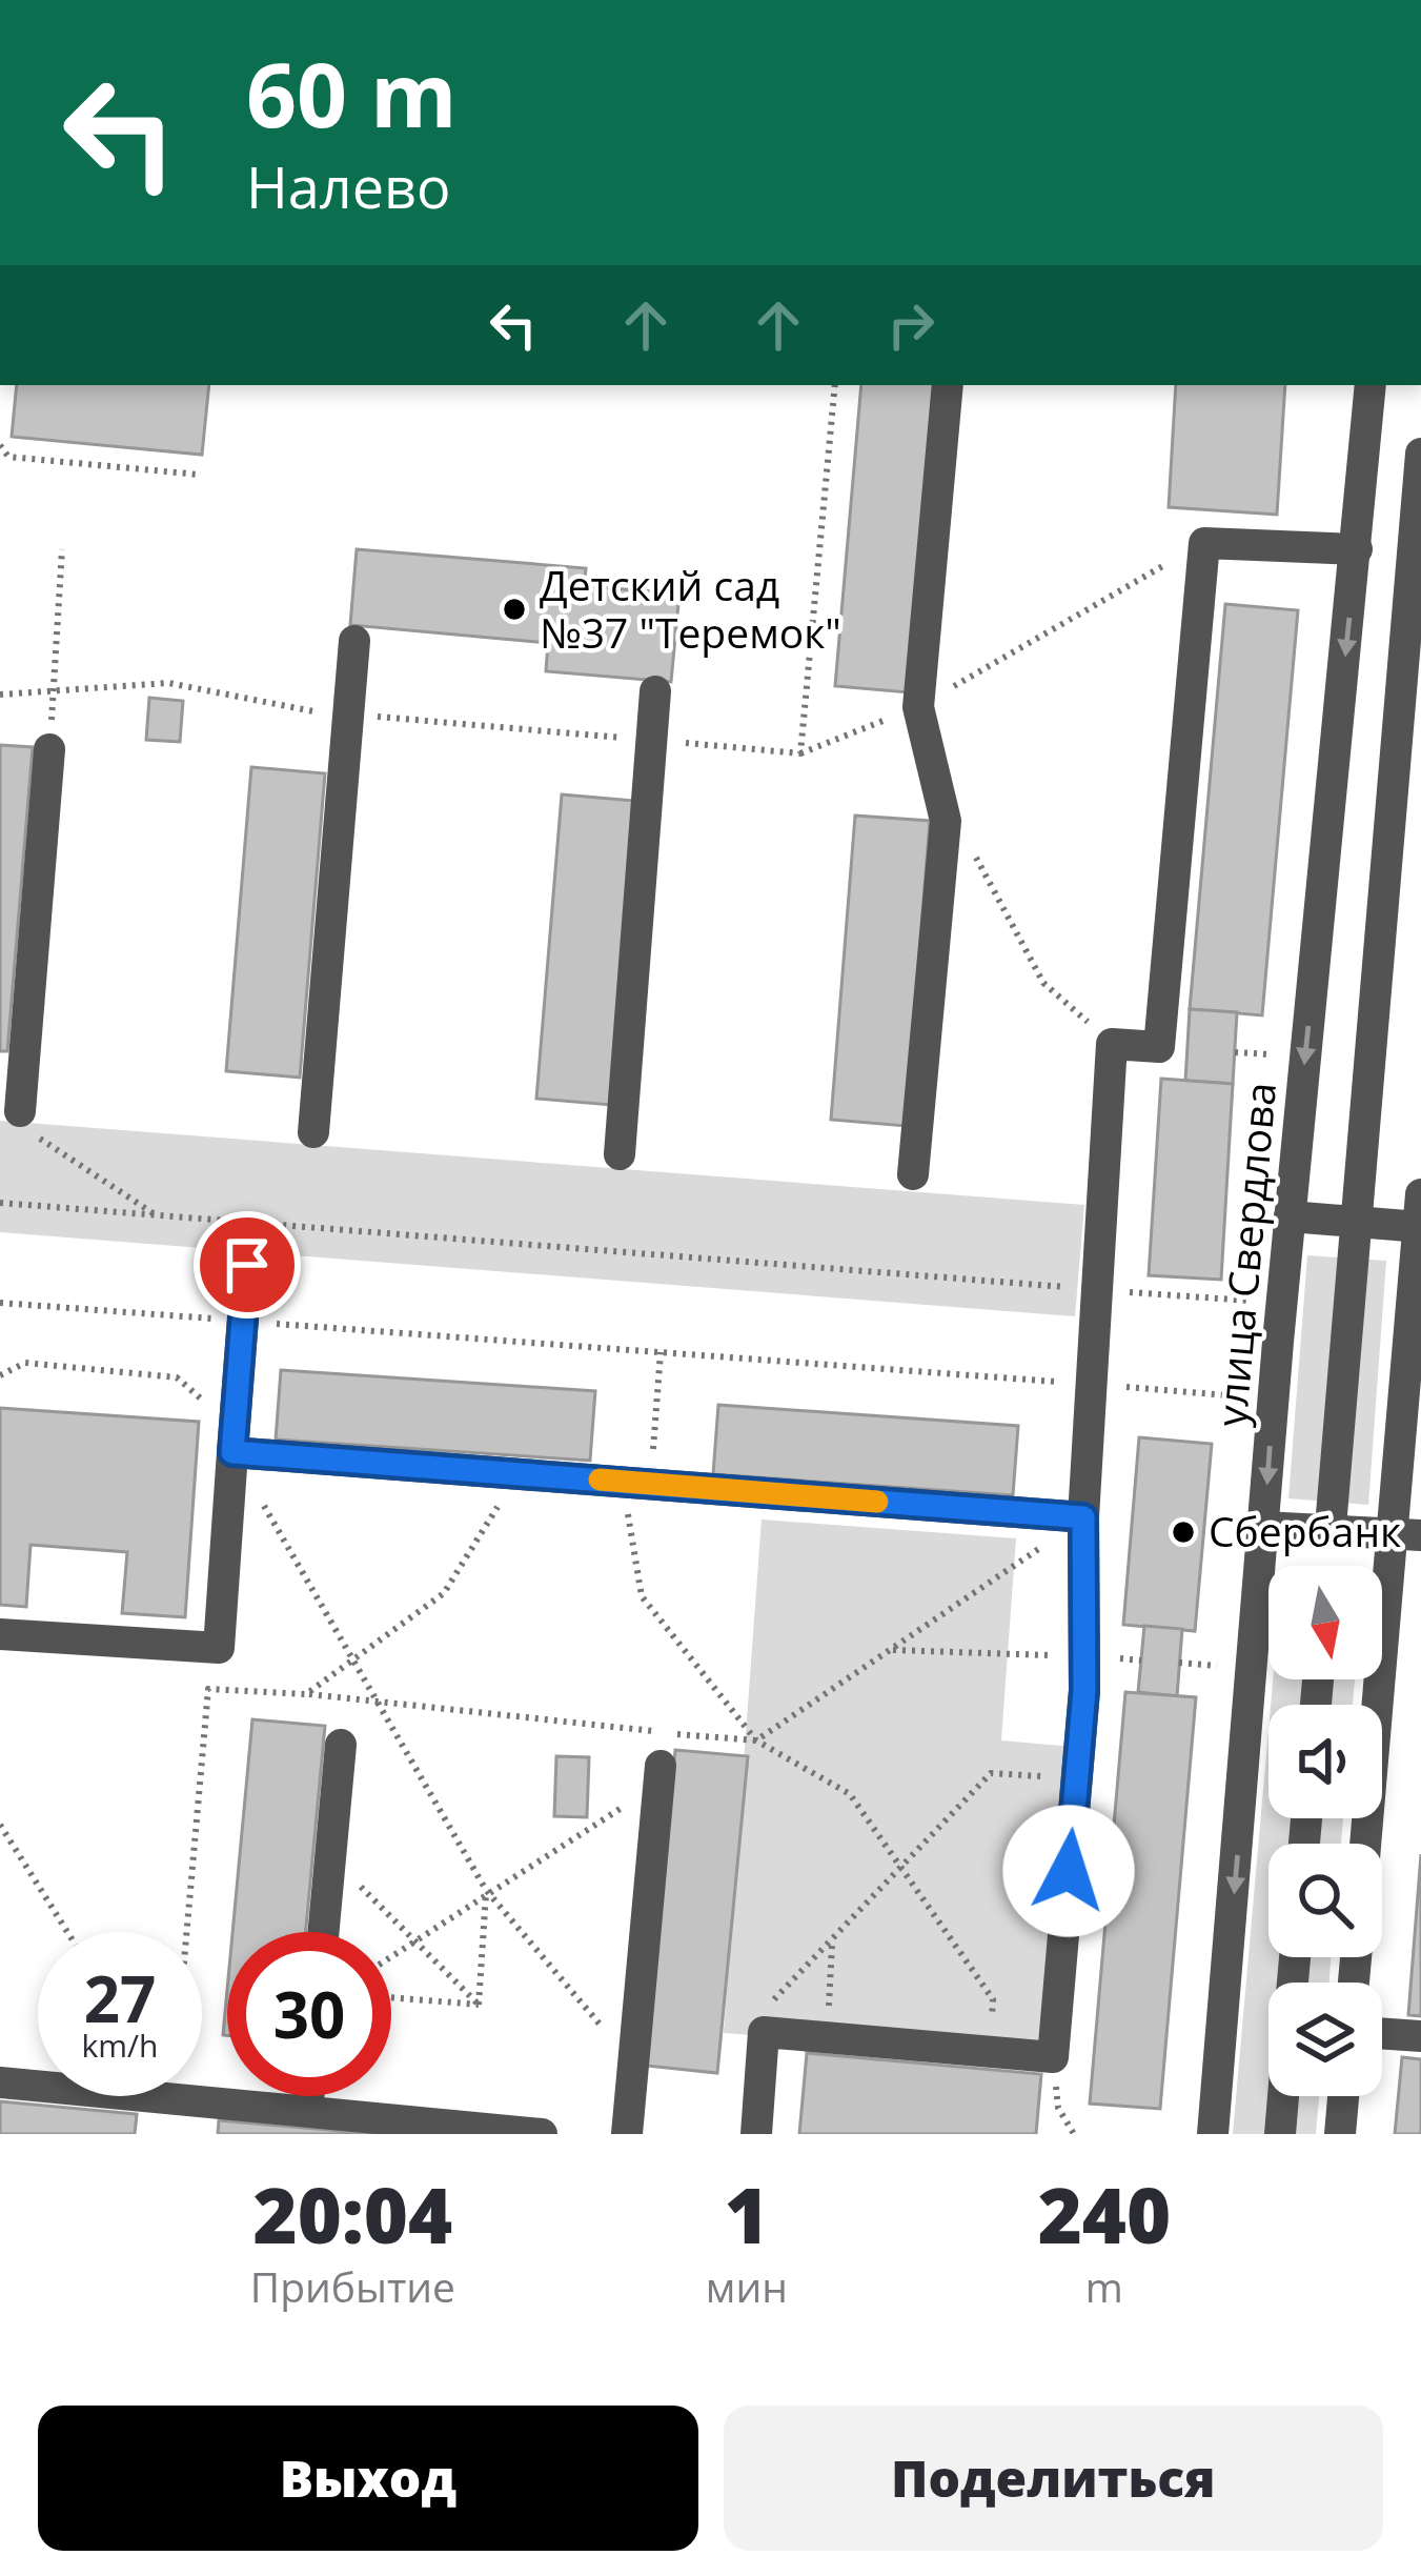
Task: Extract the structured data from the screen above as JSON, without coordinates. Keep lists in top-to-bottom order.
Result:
{
  "streets": {
    "street": ["улица Свердлова"]
  },
  "places": ["Детский сад №37 \"Теремок\"", "Сбербанк"],
  "north": "bottom",
  "page": {
    "turn": ["60 m", "Налево"],
    "speed": "27 km/h",
    "limit": "30",
    "eta": [
      "20:04",
      "Прибытие",
      "1",
      "мин",
      "240",
      "m"
    ],
    "buttons": ["Выход", "Поделиться"]
  }
}
